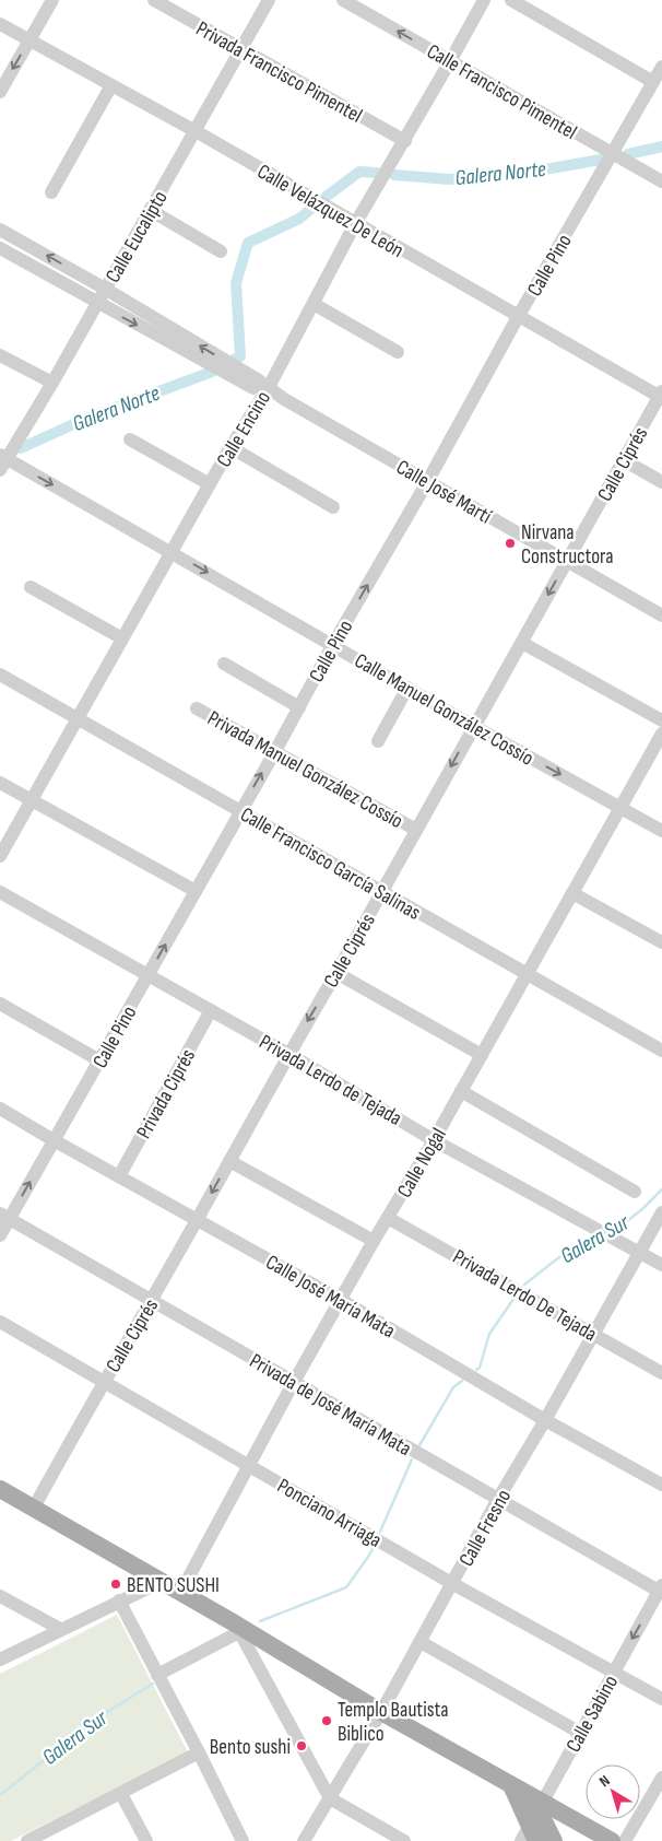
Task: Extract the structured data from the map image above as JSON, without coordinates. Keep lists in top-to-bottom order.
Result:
{
  "streets": {
    "street": [
      "Privada Francisco Pimentel",
      "Calle Francisco Pimentel",
      "Calle Velázquez De León",
      "Calle Eucalipto",
      "Calle Pino",
      "Calle Encino",
      "Calle Ciprés",
      "Calle José Martí",
      "Calle Manuel González Cossío",
      "Privada Manuel González Cossío",
      "Calle Francisco García Salinas",
      "Privada Lerdo de Tejada",
      "Privada Ciprés",
      "Calle Nogal",
      "Privada Lerdo De Tejada",
      "Calle José María Mata",
      "Privada de José María Mata",
      "Ponciano Arriaga",
      "Calle Fresno",
      "Calle Sabino"
    ]
  },
  "crossings": [
    ["Privada Francisco Pimentel", "Calle Eucalipto"],
    ["Privada Francisco Pimentel", "Calle Encino"],
    ["Calle Francisco Pimentel", "Calle Pino"],
    ["Calle Francisco Pimentel", "Calle Encino"],
    ["Calle Velázquez De León", "Calle Eucalipto"],
    ["Calle Velázquez De León", "Calle Pino"],
    ["Calle Velázquez De León", "Calle Encino"],
    ["Calle Velázquez De León", "Calle Ciprés"],
    ["Calle Eucalipto", "Calle José Martí"],
    ["Calle Eucalipto", "Calle Manuel González Cossío"],
    ["Calle Pino", "Calle José Martí"],
    ["Calle Pino", "Calle Manuel González Cossío"],
    ["Calle Pino", "Privada Manuel González Cossío"],
    ["Calle Pino", "Calle Francisco García Salinas"],
    ["Calle Pino", "Privada Lerdo de Tejada"],
    ["Calle Pino", "Calle José María Mata"],
    ["Calle Pino", "Privada de José María Mata"],
    ["Calle Encino", "Calle José Martí"],
    ["Calle Encino", "Calle Manuel González Cossío"],
    ["Calle Encino", "Calle Francisco García Salinas"],
    ["Calle Ciprés", "Calle José Martí"],
    ["Calle Ciprés", "Calle Manuel González Cossío"],
    ["Calle Ciprés", "Privada Manuel González Cossío"],
    ["Calle Ciprés", "Calle Francisco García Salinas"],
    ["Calle Ciprés", "Privada Lerdo de Tejada"],
    ["Calle Ciprés", "Calle José María Mata"],
    ["Calle Ciprés", "Privada de José María Mata"],
    ["Calle Ciprés", "Ponciano Arriaga"],
    ["Calle Manuel González Cossío", "Calle Nogal"],
    ["Calle Francisco García Salinas", "Calle Nogal"],
    ["Privada Lerdo de Tejada", "Privada Ciprés"],
    ["Privada Lerdo de Tejada", "Calle Nogal"],
    ["Privada Lerdo de Tejada", "Calle Fresno"],
    ["Privada Ciprés", "Calle José María Mata"],
    ["Calle Nogal", "Privada Lerdo De Tejada"],
    ["Calle Nogal", "Calle José María Mata"],
    ["Calle Nogal", "Privada de José María Mata"],
    ["Calle Nogal", "Ponciano Arriaga"],
    ["Privada Lerdo De Tejada", "Calle Fresno"],
    ["Calle José María Mata", "Calle Fresno"],
    ["Privada de José María Mata", "Calle Fresno"],
    ["Privada de José María Mata", "Calle Sabino"],
    ["Ponciano Arriaga", "Calle Fresno"],
    ["Ponciano Arriaga", "Calle Sabino"]
  ],
  "water": ["Galera Norte", "Galera Sur"],
  "places": [
    "Nirvana Constructora",
    "BENTO SUSHI",
    "Templo Bautista Biblico",
    "Bento sushi"
  ],
  "north": "top left"
}
